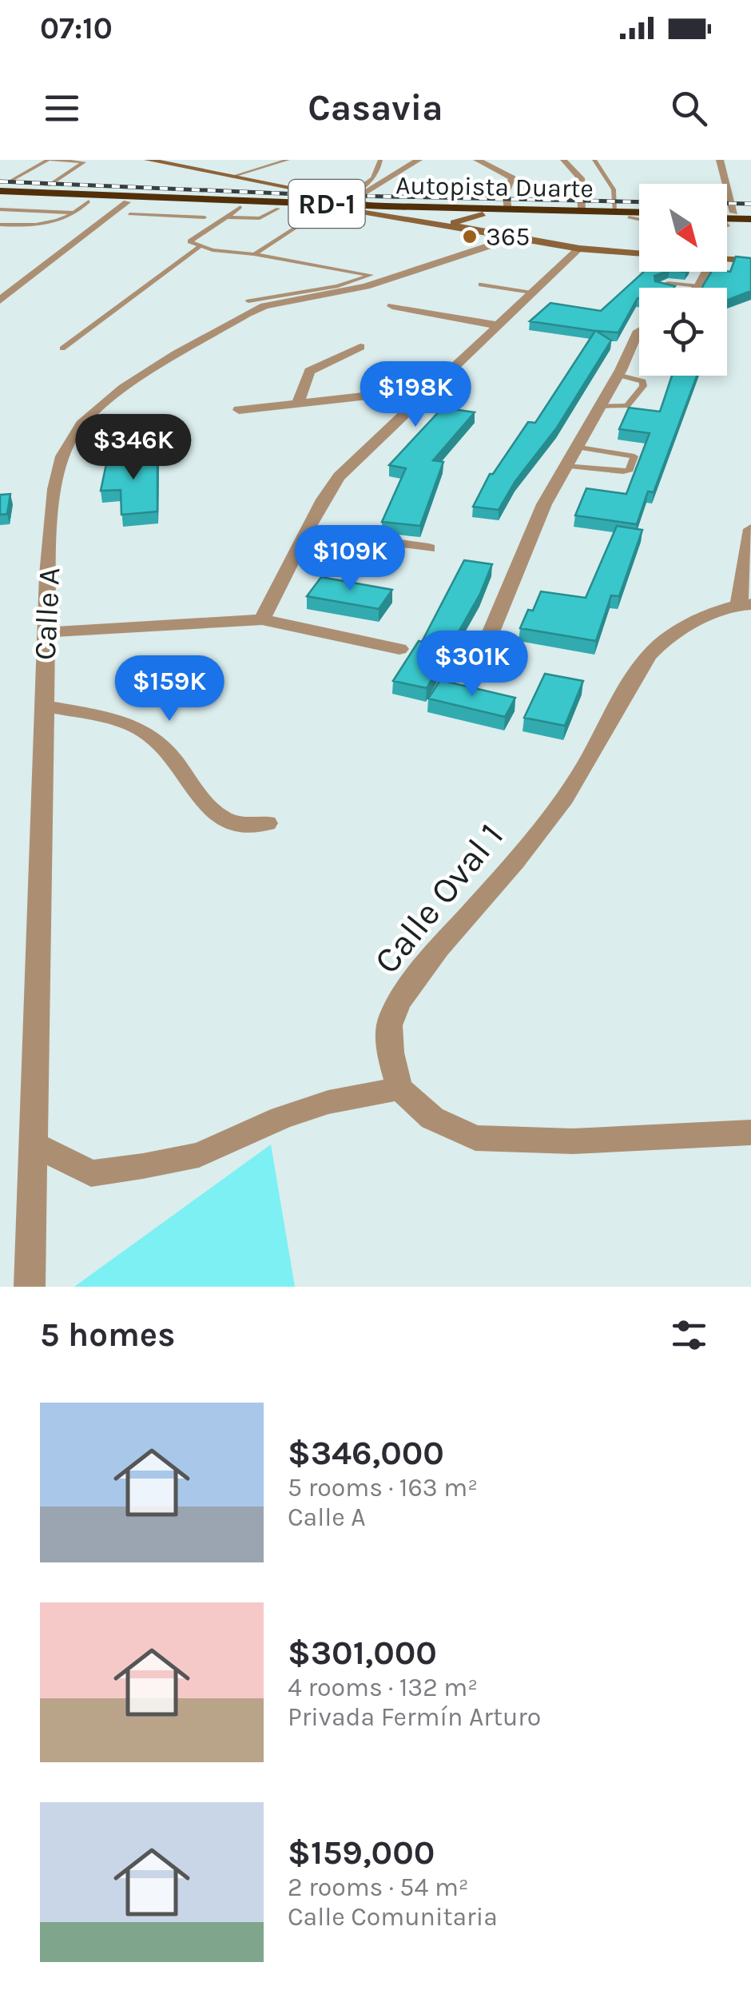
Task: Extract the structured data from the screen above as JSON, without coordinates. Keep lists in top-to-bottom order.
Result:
{
  "streets": {
    "highway": ["Autopista Duarte", "RD-1"],
    "street": ["Calle A", "Calle Oval 1"]
  },
  "places": ["365"],
  "north": "bottom right",
  "page": {
    "status": "07:10",
    "header": "Casavia",
    "price": [
      "$198K",
      "$346K",
      "$109K",
      "$301K",
      "$159K"
    ],
    "heading": "5 homes",
    "list": [
      {
        "name": "$346,000",
        "note": "5 rooms · 163 m² · Calle A"
      },
      {
        "name": "$301,000",
        "note": "4 rooms · 132 m² · Privada Fermín Arturo"
      },
      {
        "name": "$159,000",
        "note": "2 rooms · 54 m² · Calle Comunitaria"
      }
    ]
  }
}
